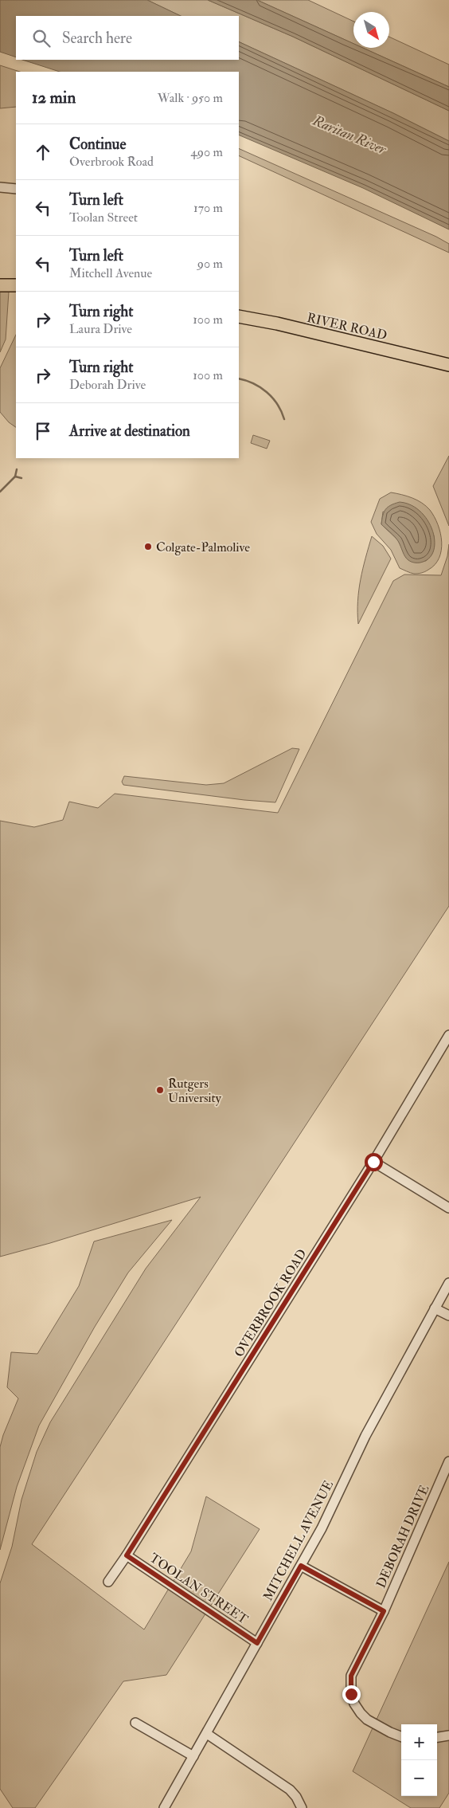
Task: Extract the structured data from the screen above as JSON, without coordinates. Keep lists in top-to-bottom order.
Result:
{
  "streets": {
    "main road": ["RIVER ROAD"],
    "street": [
      "OVERBROOK ROAD",
      "DEBORAH DRIVE",
      "MITCHELL AVENUE",
      "TOOLAN STREET"
    ]
  },
  "crossings": [
    ["OVERBROOK ROAD", "TOOLAN STREET"],
    ["MITCHELL AVENUE", "TOOLAN STREET"]
  ],
  "water": ["Raritan River"],
  "places": ["Colgate-Palmolive", "Rutgers University"],
  "north": "bottom right",
  "page": {
    "search": "Search here",
    "heading": ["12 min", "Walk · 950 m"],
    "list": [
      ["Continue", "Overbrook Road", "490 m"],
      ["Turn left", "Toolan Street", "170 m"],
      ["Turn left", "Mitchell Avenue", "90 m"],
      ["Turn right", "Laura Drive", "100 m"],
      ["Turn right", "Deborah Drive", "100 m"],
      "Arrive at destination"
    ],
    "map_buttons": ["+", "−"]
  }
}
